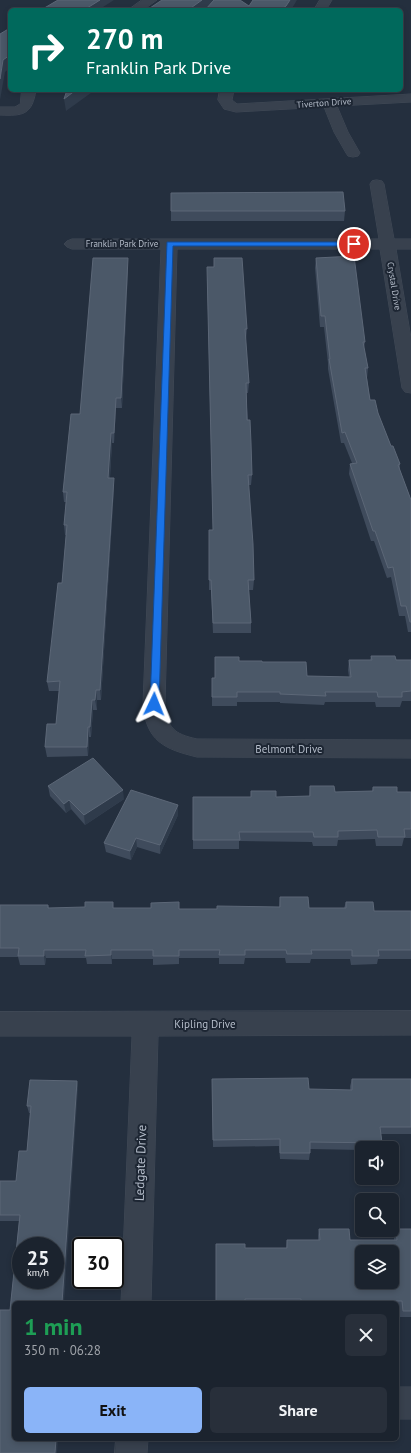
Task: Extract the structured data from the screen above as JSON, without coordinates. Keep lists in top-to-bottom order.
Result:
{
  "streets": {
    "street": [
      "Tiverton Drive",
      "Franklin Park Drive",
      "Crystal Drive",
      "Belmont Drive",
      "Kipling Drive",
      "Ledgate Drive"
    ]
  },
  "crossings": [
    ["Franklin Park Drive", "Crystal Drive"],
    ["Franklin Park Drive", "Belmont Drive"],
    ["Kipling Drive", "Ledgate Drive"]
  ],
  "page": {
    "turn": ["270 m", "Franklin Park Drive"],
    "speed": "25 km/h",
    "limit": "30",
    "heading": ["1 min", "350 m · 06:28"],
    "buttons": ["Exit", "Share"]
  }
}
